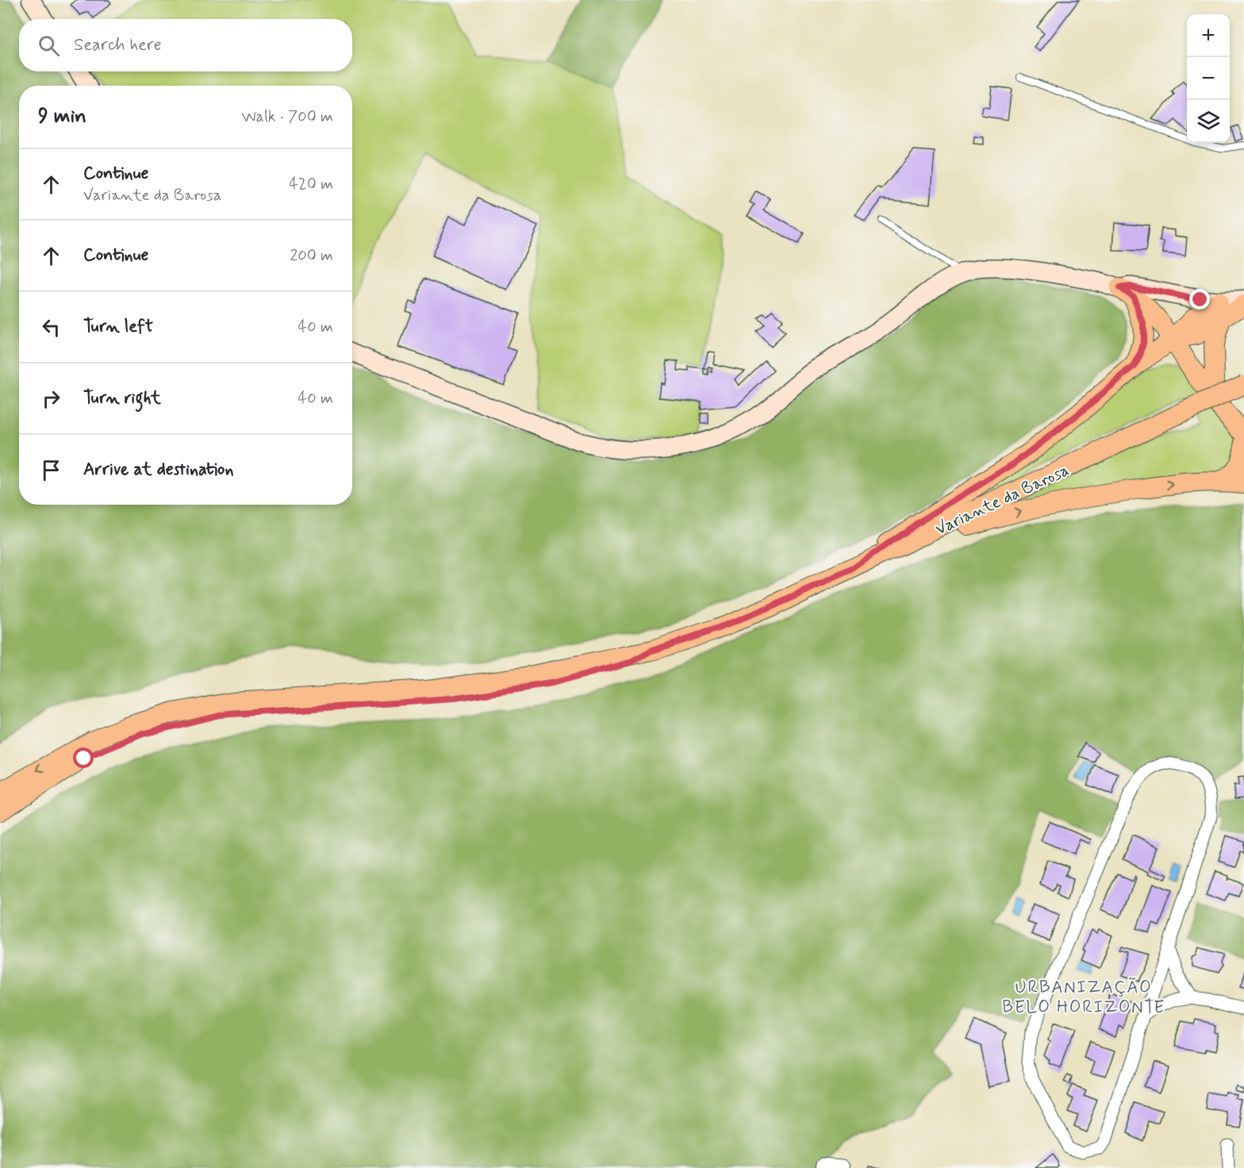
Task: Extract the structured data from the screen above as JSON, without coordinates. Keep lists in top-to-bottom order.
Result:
{
  "streets": {
    "main road": ["Variante da Barosa"]
  },
  "districts": ["URBANIZAÇÃO BELO HORIZONTE"],
  "page": {
    "map_buttons": ["+", "−"],
    "search": "Search here",
    "heading": ["9 min", "Walk · 700 m"],
    "list": [
      ["Continue", "Variante da Barosa", "420 m"],
      ["Continue", "200 m"],
      ["Turn left", "40 m"],
      ["Turn right", "40 m"],
      "Arrive at destination"
    ]
  }
}
